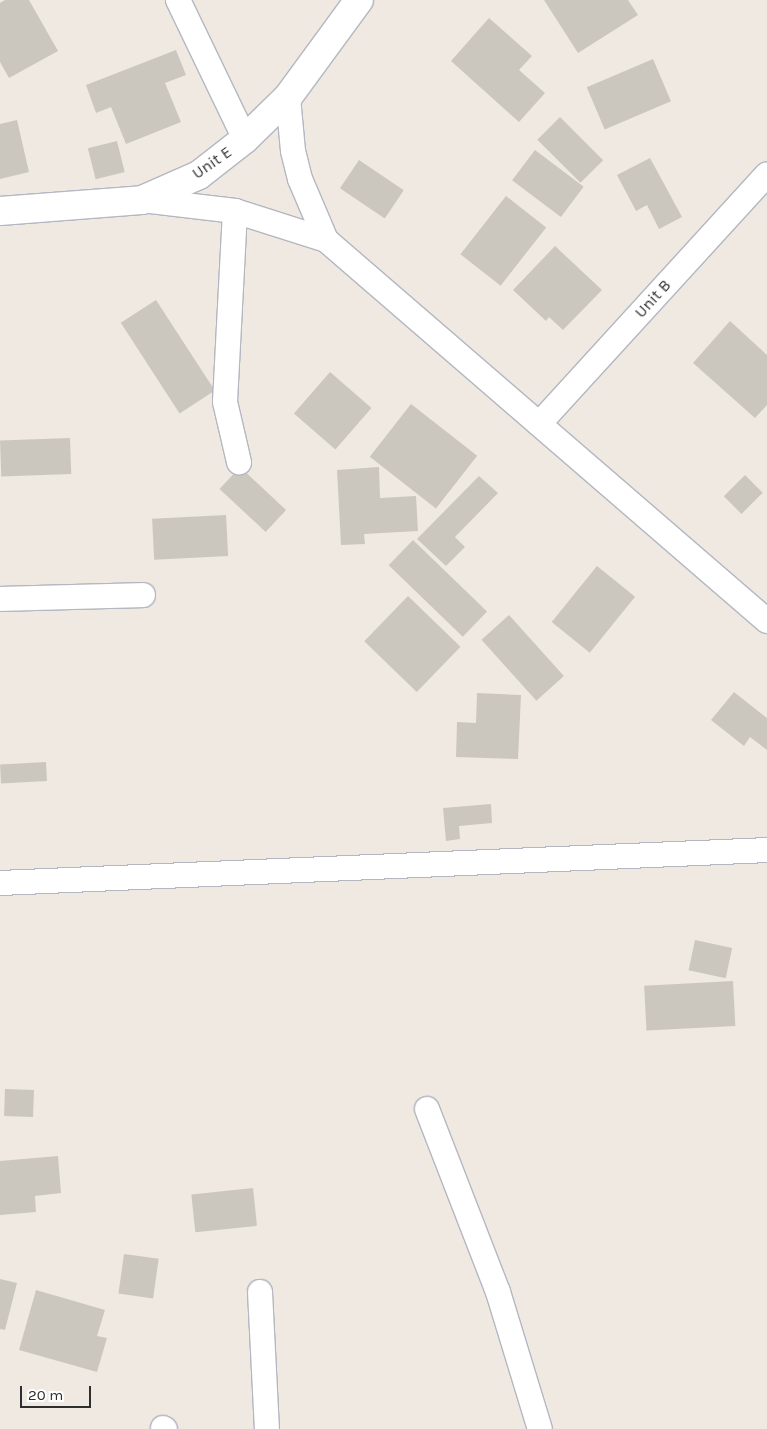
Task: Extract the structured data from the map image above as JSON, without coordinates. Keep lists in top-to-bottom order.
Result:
{
  "streets": {
    "street": ["Unit E", "Unit B"]
  },
  "scale_bar": "20 m"
}
